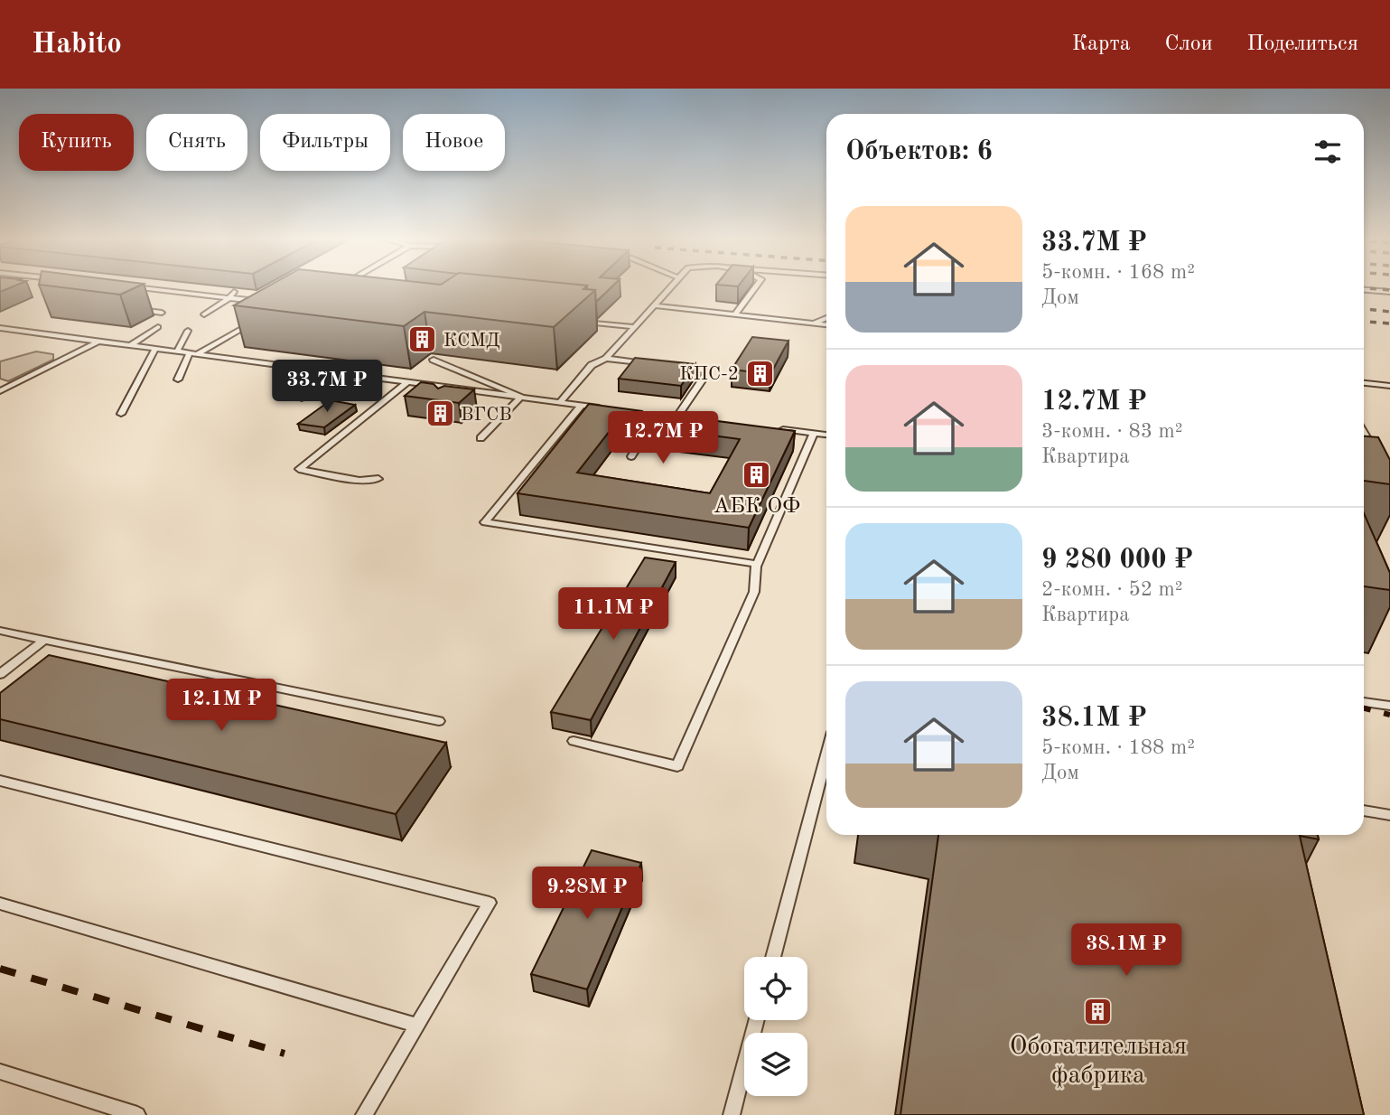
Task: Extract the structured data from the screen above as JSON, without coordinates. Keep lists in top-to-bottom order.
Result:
{
  "places": {
    "building": [
      "КСМД",
      "КПС-2",
      "ВГСВ",
      "АБК ОФ",
      "Обогатительная фабрика"
    ]
  },
  "page": {
    "header": "Habito",
    "nav": ["Карта", "Слои", "Поделиться"],
    "chip": [
      "Купить",
      "Снять",
      "Фильтры",
      "Новое"
    ],
    "heading": "Объектов: 6",
    "list": [
      {
        "name": "33.7M ₽",
        "note": "5-комн. · 168 m² · Дом"
      },
      {
        "name": "12.7M ₽",
        "note": "3-комн. · 83 m² · Квартира"
      },
      {
        "name": "9 280 000 ₽",
        "note": "2-комн. · 52 m² · Квартира"
      },
      {
        "name": "38.1M ₽",
        "note": "5-комн. · 188 m² · Дом"
      }
    ],
    "price": [
      "33.7M ₽",
      "12.7M ₽",
      "11.1M ₽",
      "12.1M ₽",
      "9.28M ₽",
      "38.1M ₽"
    ]
  }
}
